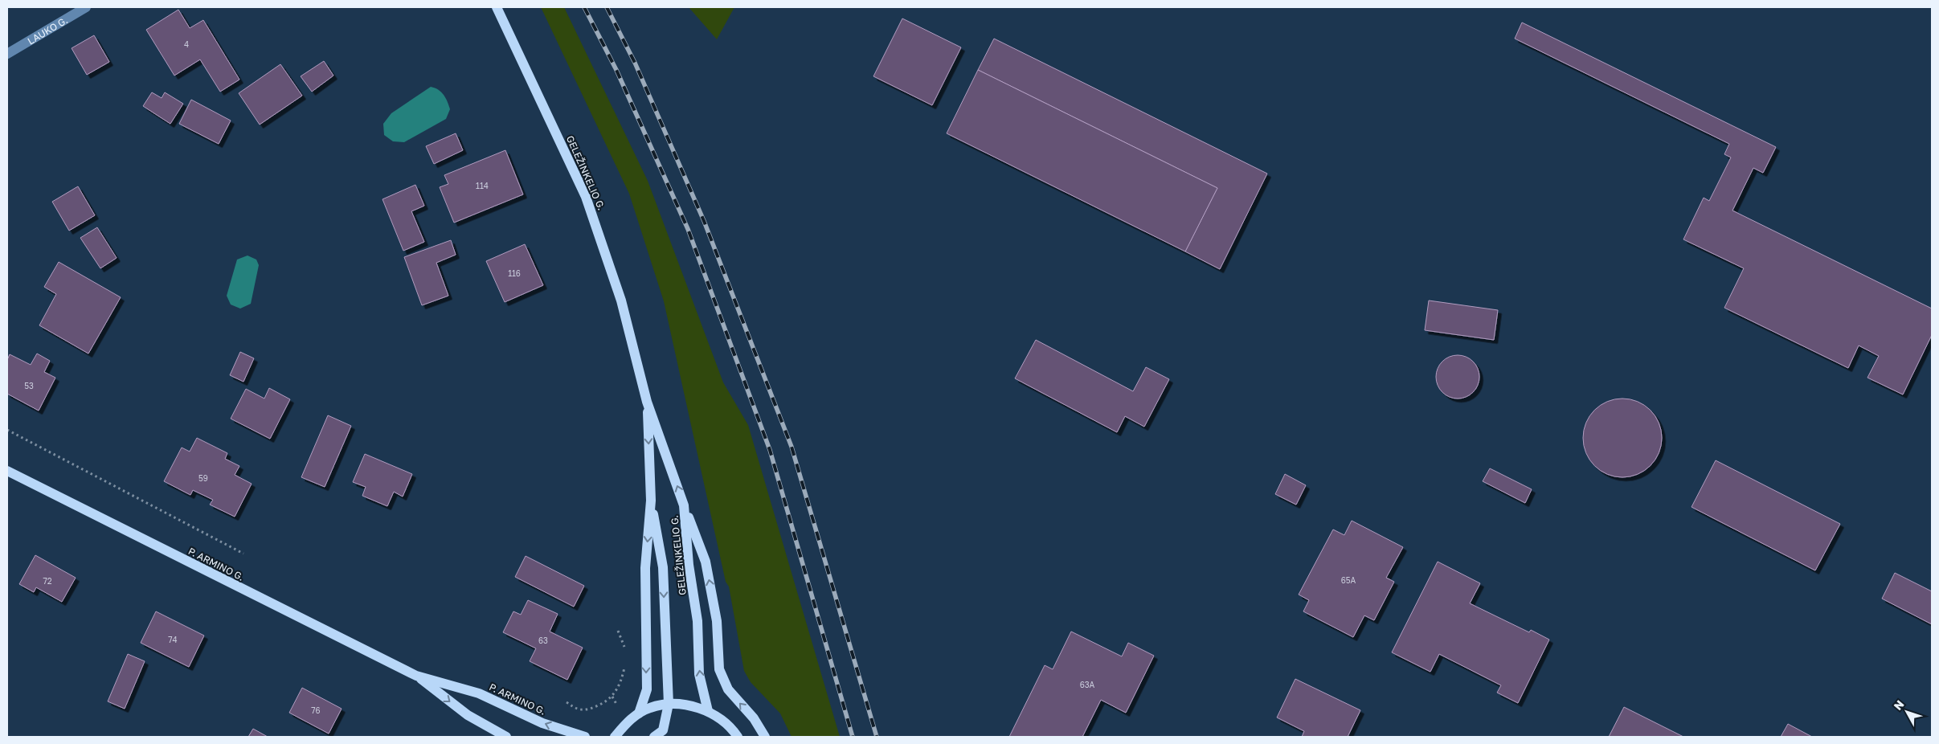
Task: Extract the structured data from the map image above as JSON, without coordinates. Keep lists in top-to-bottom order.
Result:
{
  "streets": {
    "main road": ["GELEŽINKELIO G.", "P. ARMINO G."],
    "street": ["LAUKO G."]
  },
  "house_numbers": [
    "4",
    "114",
    "116",
    "53",
    "59",
    "65A",
    "72",
    "74",
    "63",
    "63A",
    "76"
  ],
  "north": "top left"
}
